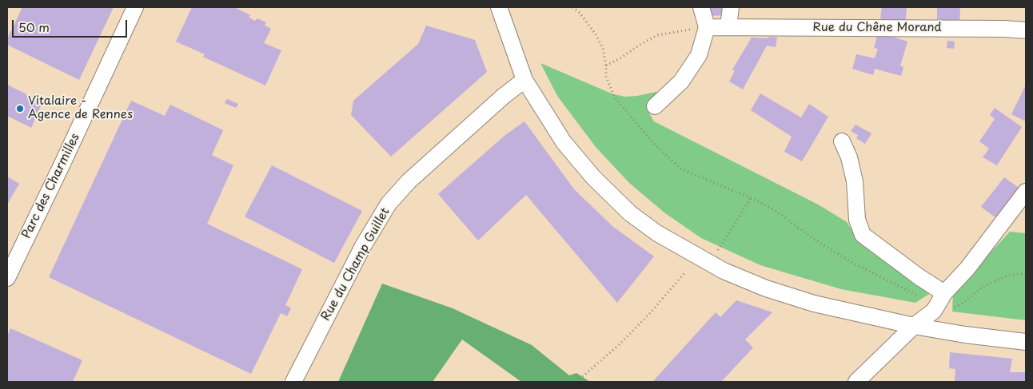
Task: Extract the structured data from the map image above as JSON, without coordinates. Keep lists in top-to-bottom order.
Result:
{
  "streets": {
    "street": ["Rue du Chêne Morand", "Parc des Charmilles", "Rue du Champ Guillet"]
  },
  "places": ["Vitalaire - Agence de Rennes"],
  "scale_bar": "50 m"
}
